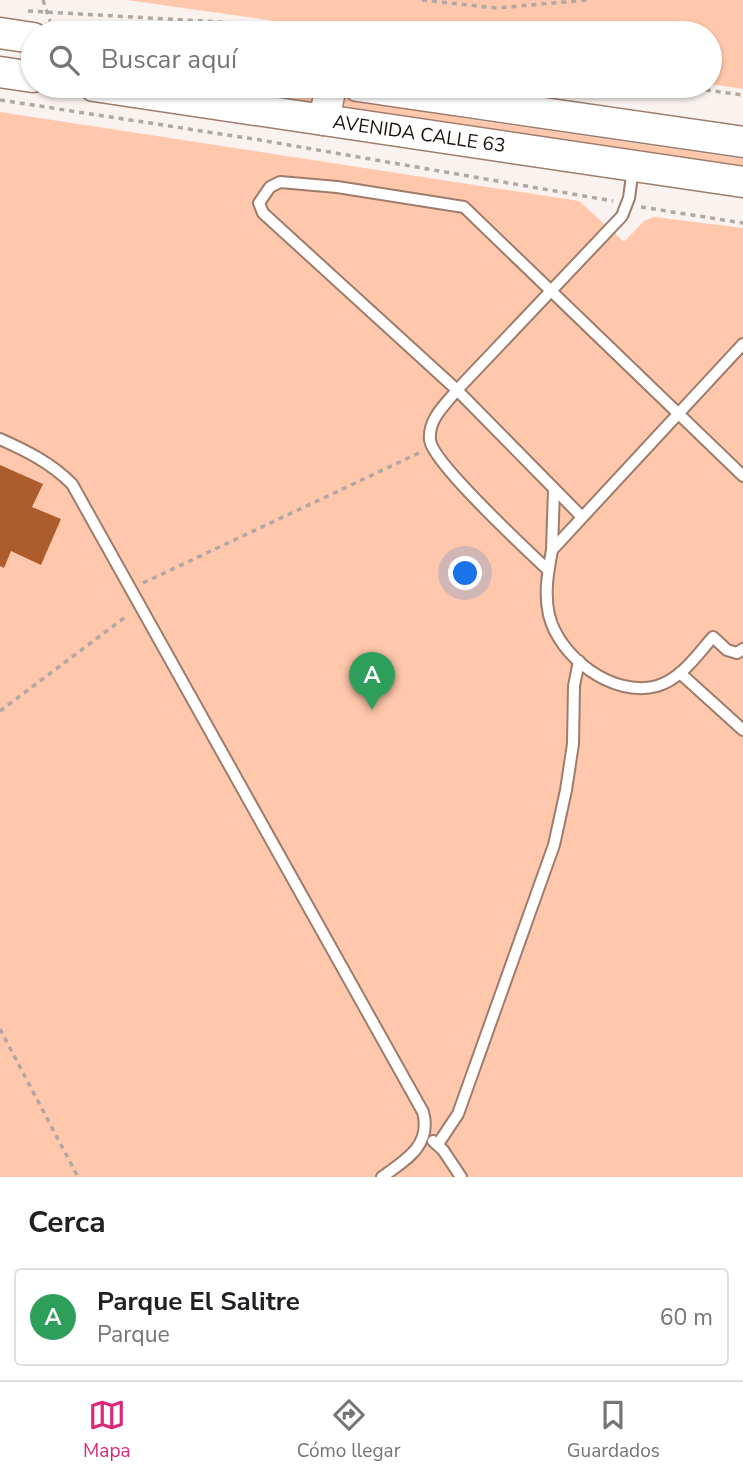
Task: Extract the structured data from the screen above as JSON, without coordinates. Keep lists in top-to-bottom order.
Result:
{
  "streets": {
    "main road": ["AVENIDA CALLE 63"]
  },
  "page": {
    "search": "Buscar aquí",
    "pins": "A",
    "heading": "Cerca",
    "list": [
      {
        "mark": "A",
        "name": "Parque El Salitre",
        "note": "Parque",
        "value": "60 m"
      }
    ],
    "nav": ["Mapa", "Cómo llegar", "Guardados"]
  }
}
